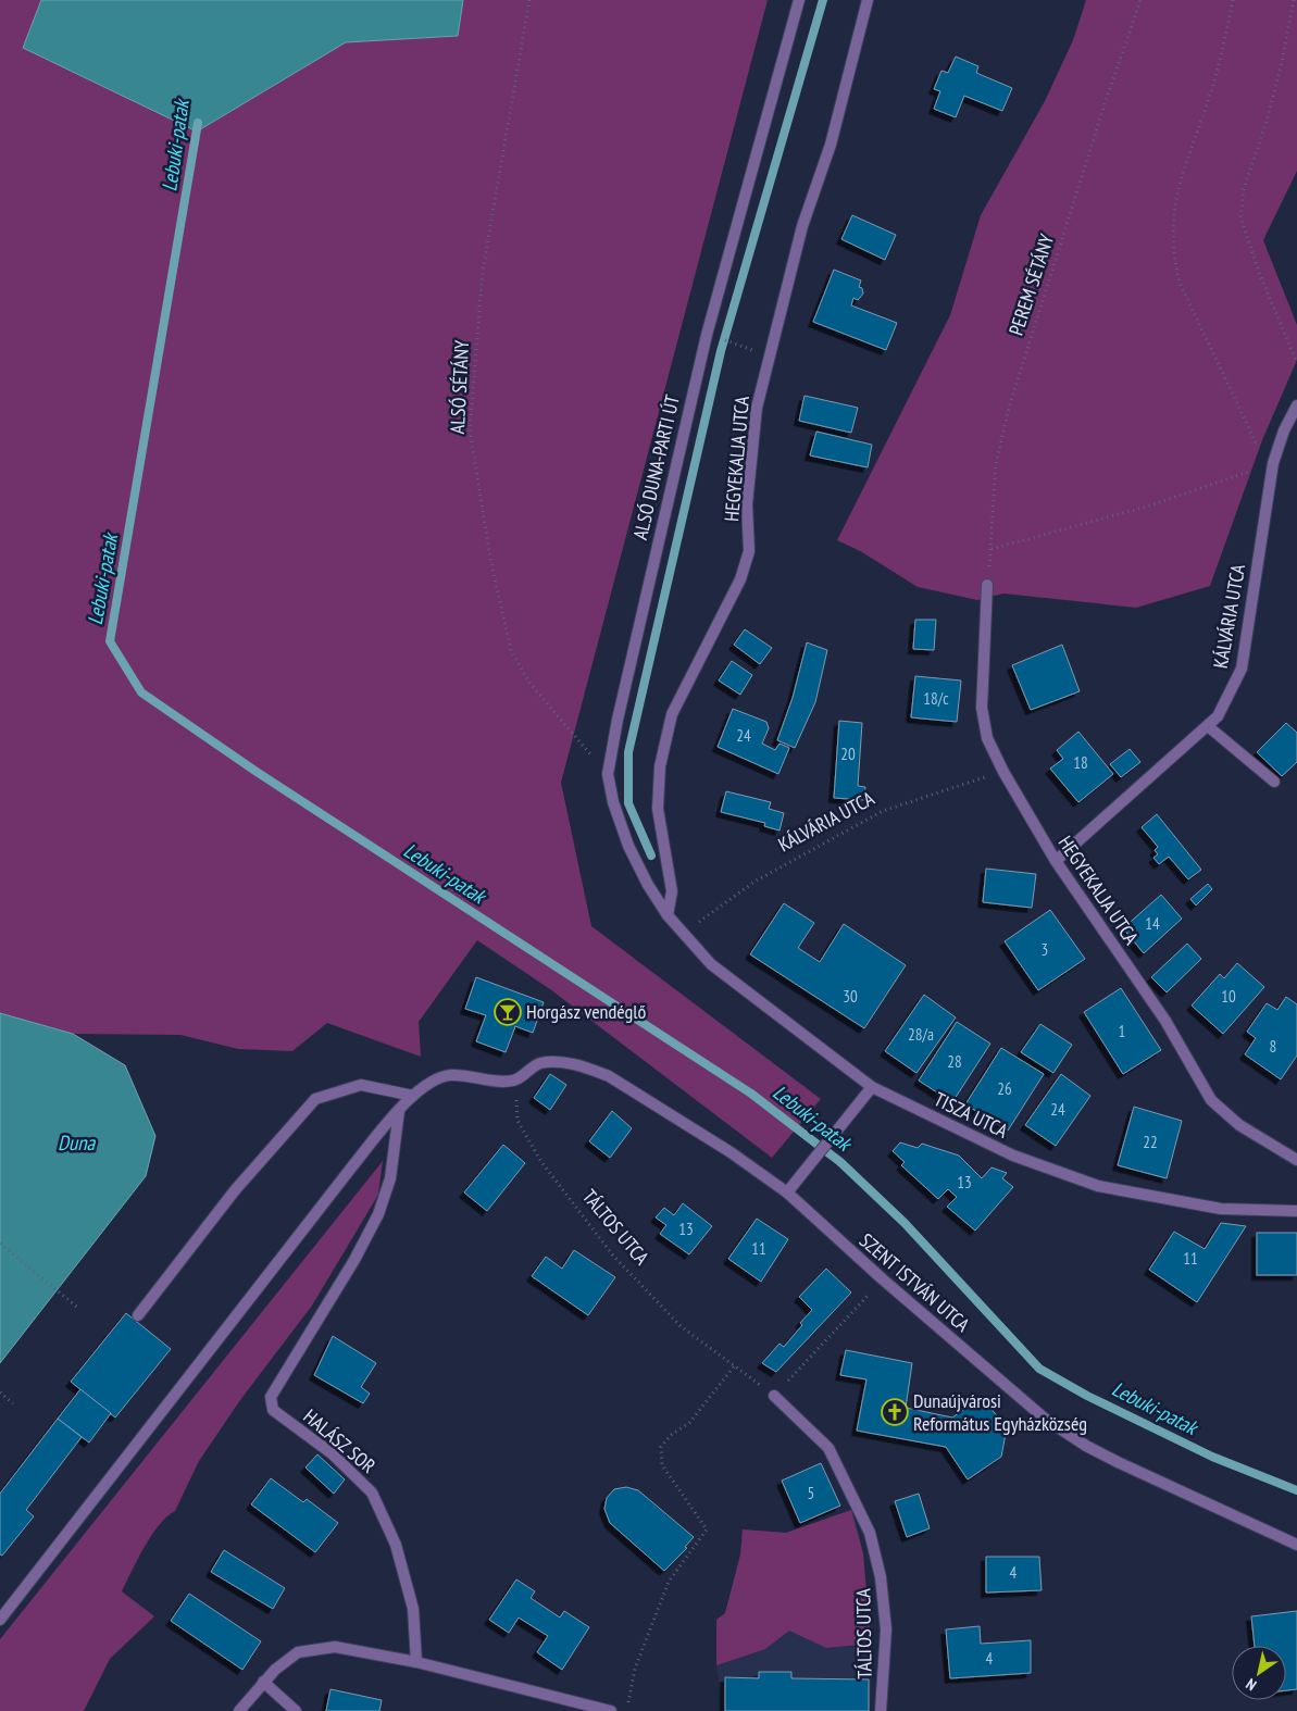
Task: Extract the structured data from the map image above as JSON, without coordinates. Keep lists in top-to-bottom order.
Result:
{
  "streets": {
    "street": [
      "HEGYEKALJA UTCA",
      "ALSÓ DUNA-PARTI ÚT",
      "KÁLVÁRIA UTCA",
      "TISZA UTCA",
      "TÁLTOS UTCA",
      "SZENT ISTVÁN UTCA",
      "HALÁSZ SOR"
    ],
    "path": ["PEREM SÉTÁNY", "ALSÓ SÉTÁNY"]
  },
  "crossings": [
    ["PEREM SÉTÁNY", "HEGYEKALJA UTCA"],
    ["ALSÓ SÉTÁNY", "ALSÓ DUNA-PARTI ÚT"],
    ["HEGYEKALJA UTCA", "ALSÓ DUNA-PARTI ÚT"],
    ["HEGYEKALJA UTCA", "KÁLVÁRIA UTCA"],
    ["ALSÓ DUNA-PARTI ÚT", "KÁLVÁRIA UTCA"],
    ["ALSÓ DUNA-PARTI ÚT", "TISZA UTCA"],
    ["KÁLVÁRIA UTCA", "TISZA UTCA"],
    ["TÁLTOS UTCA", "SZENT ISTVÁN UTCA"]
  ],
  "water": ["Lebuki-patak", "Duna"],
  "places": {
    "bar": ["Horgász vendéglő"],
    "church": ["Dunaújvárosi Református Egyházközség"]
  },
  "house_numbers": [
    "18/c",
    "24",
    "20",
    "18",
    "14",
    "3",
    "30",
    "10",
    "1",
    "28/a",
    "8",
    "28",
    "26",
    "24",
    "22",
    "13",
    "13",
    "11",
    "11",
    "5",
    "4",
    "4"
  ],
  "north": "bottom left"
}
